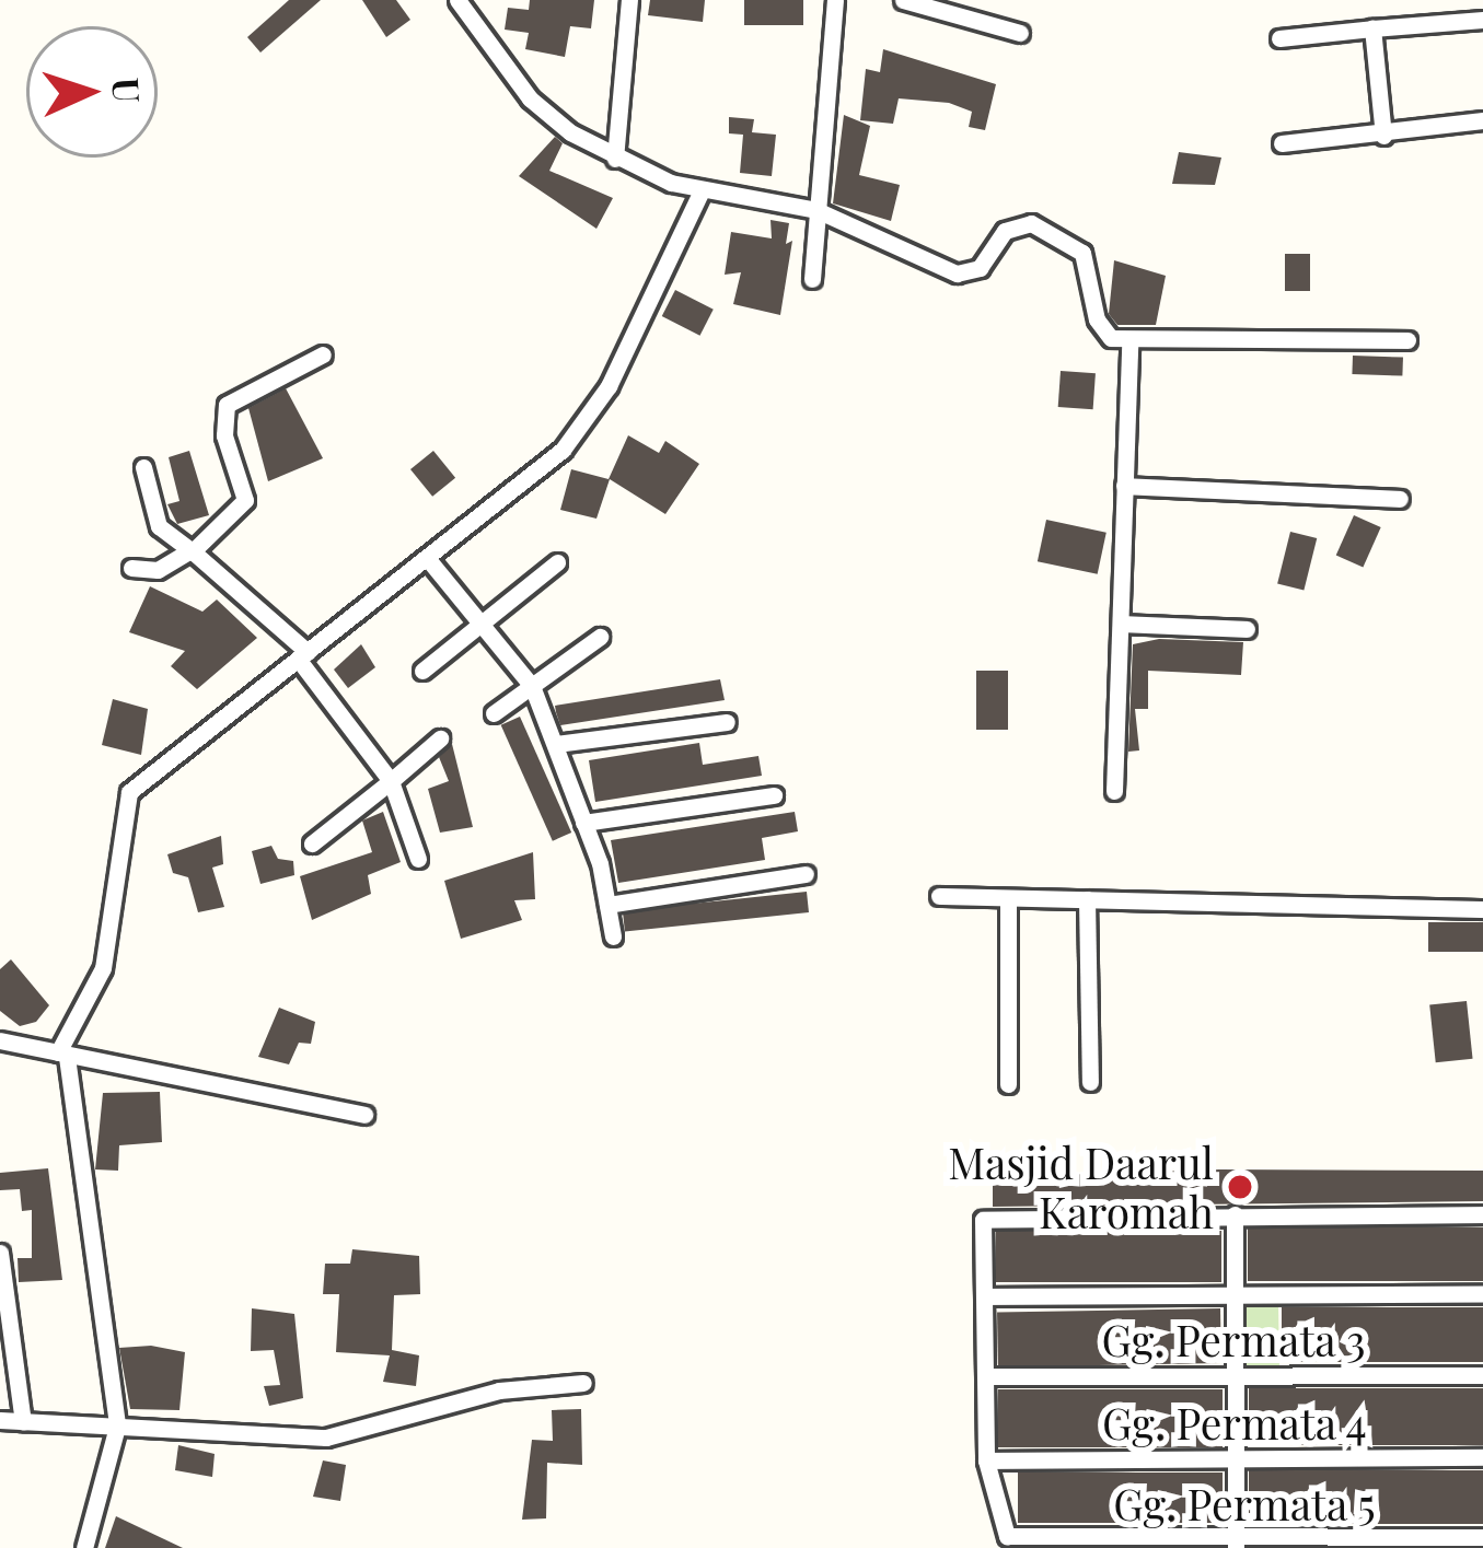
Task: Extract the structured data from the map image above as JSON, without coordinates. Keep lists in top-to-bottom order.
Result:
{
  "streets": {
    "street": ["Gg. Permata 3", "Gg. Permata 4", "Gg. Permata 5"]
  },
  "crossings": [
    ["Gg. Permata 4", "Gg. Permata 5"]
  ],
  "places": ["Masjid Daarul Karomah"],
  "north": "right"
}
